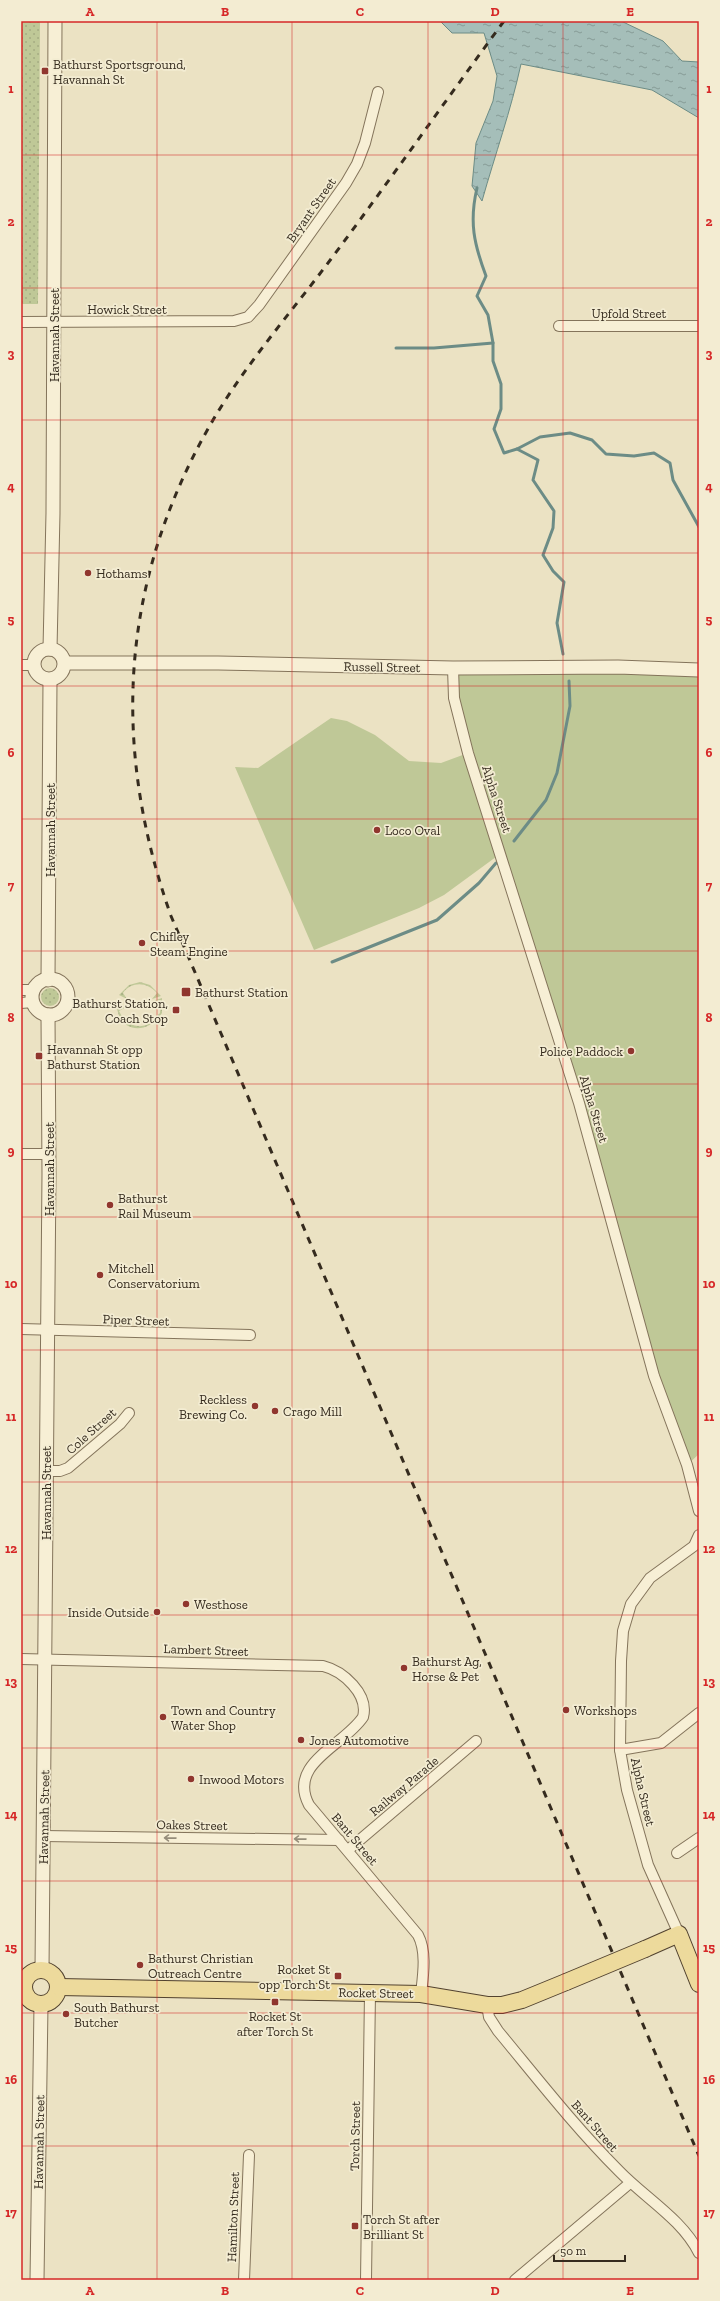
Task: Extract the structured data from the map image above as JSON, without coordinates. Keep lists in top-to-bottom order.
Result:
{
  "streets": {
    "main road": ["Rocket Street"],
    "street": [
      "Bryant Street",
      "Howick Street",
      "Upfold Street",
      "Havannah Street",
      "Russell Street",
      "Alpha Street",
      "Piper Street",
      "Cole Street",
      "Lambert Street",
      "Railway Parade",
      "Oakes Street",
      "Bant Street",
      "Torch Street",
      "Hamilton Street"
    ]
  },
  "crossings": [
    ["Bryant Street", "Howick Street"],
    ["Howick Street", "Havannah Street"],
    ["Havannah Street", "Russell Street"],
    ["Havannah Street", "Piper Street"],
    ["Havannah Street", "Cole Street"],
    ["Havannah Street", "Lambert Street"],
    ["Havannah Street", "Oakes Street"],
    ["Havannah Street", "Rocket Street"],
    ["Russell Street", "Alpha Street"],
    ["Alpha Street", "Rocket Street"],
    ["Lambert Street", "Bant Street"],
    ["Railway Parade", "Bant Street"],
    ["Oakes Street", "Bant Street"],
    ["Bant Street", "Rocket Street"],
    ["Rocket Street", "Torch Street"]
  ],
  "one_way": ["Oakes Street"],
  "places": {
    "transit": [
      "Bathurst Sportsground, Havannah St",
      "Bathurst Station",
      "Bathurst Station, Coach Stop",
      "Havannah St opp Bathurst Station",
      "Rocket St opp Torch St",
      "Rocket St after Torch St",
      "Torch St after Brilliant St"
    ],
    "other": [
      "Hothams",
      "Loco Oval",
      "Chifley Steam Engine",
      "Police Paddock",
      "Bathurst Rail Museum",
      "Mitchell Conservatorium",
      "Reckless Brewing Co.",
      "Crago Mill",
      "Westhose",
      "Inside Outside",
      "Bathurst Ag, Horse & Pet",
      "Workshops",
      "Town and Country Water Shop",
      "Jones Automotive",
      "Inwood Motors",
      "Bathurst Christian Outreach Centre",
      "South Bathurst Butcher"
    ]
  },
  "scale_bar": "50 m",
  "grid": {
    "columns": [
      "A",
      "B",
      "C",
      "D",
      "E"
    ],
    "rows": [
      "1",
      "2",
      "3",
      "4",
      "5",
      "6",
      "7",
      "8",
      "9",
      "10",
      "11",
      "12",
      "13",
      "14",
      "15",
      "16",
      "17"
    ]
  }
}
